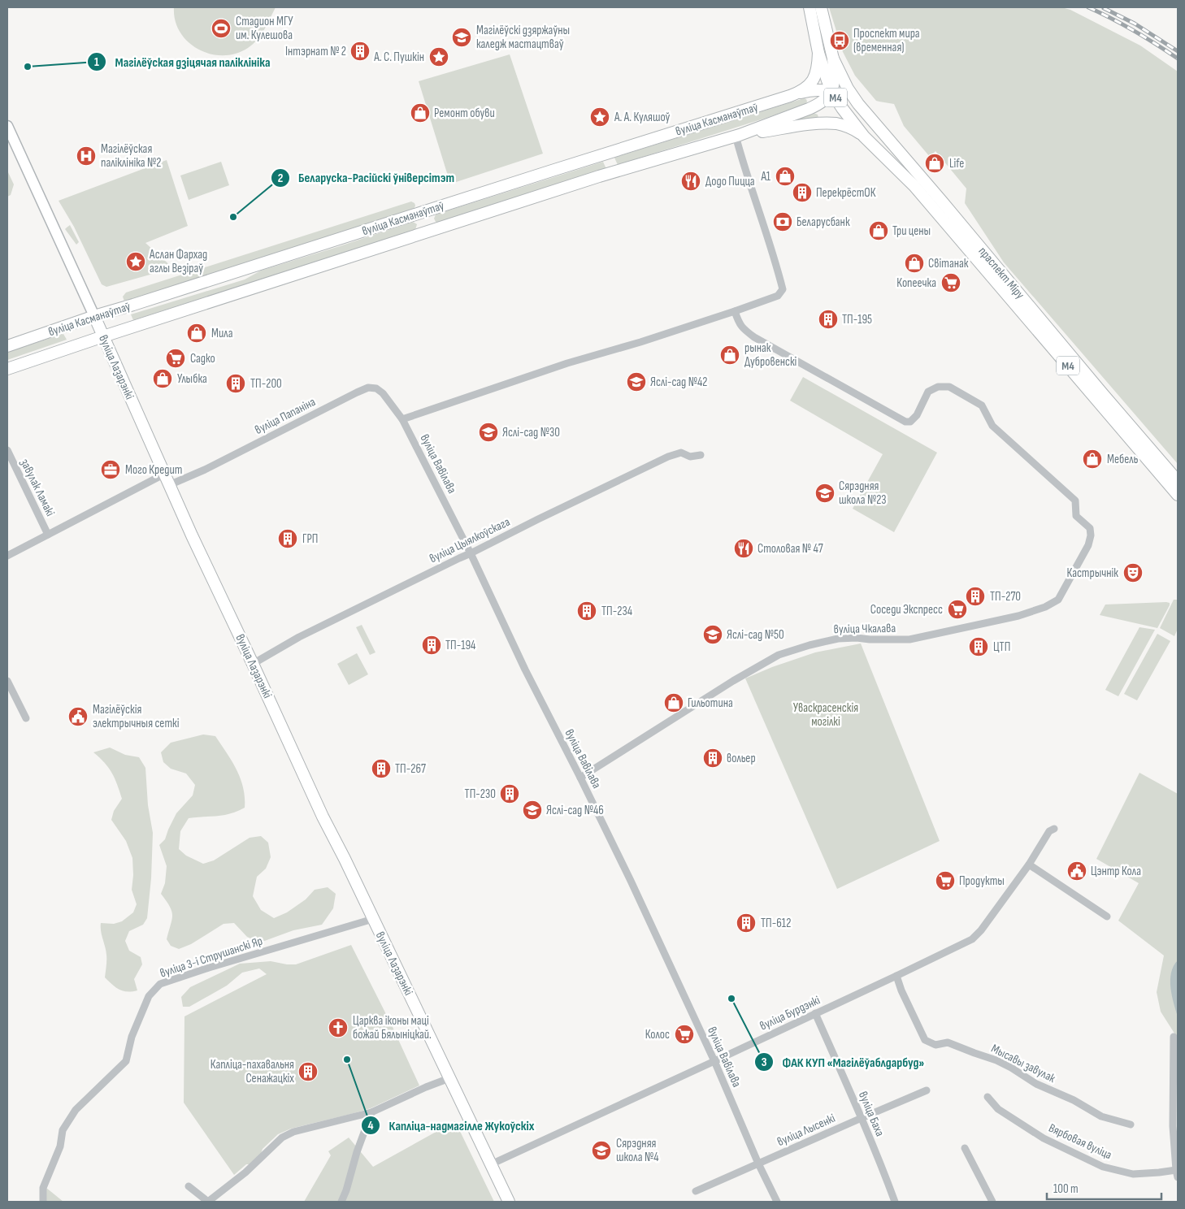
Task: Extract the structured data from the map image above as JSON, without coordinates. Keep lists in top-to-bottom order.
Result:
{
  "streets": {
    "main road": [
      "М4",
      "вуліца Касманаўтаў",
      "праспект Міру",
      "вуліца Лазарэнкі"
    ],
    "street": [
      "вуліца Папаніна",
      "вуліца Вавілава",
      "завулак Ламакі",
      "вуліца Цыялкоўскага",
      "вуліца Чкалава",
      "вуліца 3-і Струшанскі Яр",
      "вуліца Бурдэнкі",
      "Мысавы завулак",
      "вуліца Баха",
      "вуліца Лысенкі",
      "Вярбовая вуліца"
    ]
  },
  "crossings": [
    ["М4", "вуліца Касманаўтаў"],
    ["М4", "праспект Міру"],
    ["вуліца Касманаўтаў", "праспект Міру"],
    ["вуліца Касманаўтаў", "вуліца Лазарэнкі"],
    ["вуліца Лазарэнкі", "вуліца Папаніна"],
    ["вуліца Лазарэнкі", "вуліца Цыялкоўскага"],
    ["вуліца Лазарэнкі", "вуліца 3-і Струшанскі Яр"],
    ["вуліца Лазарэнкі", "вуліца Бурдэнкі"],
    ["вуліца Папаніна", "вуліца Вавілава"],
    ["вуліца Вавілава", "вуліца Цыялкоўскага"],
    ["вуліца Вавілава", "вуліца Чкалава"],
    ["вуліца Вавілава", "вуліца Бурдэнкі"],
    ["вуліца Вавілава", "вуліца Лысенкі"],
    ["вуліца Бурдэнкі", "Мысавы завулак"],
    ["вуліца Бурдэнкі", "вуліца Баха"],
    ["вуліца Баха", "вуліца Лысенкі"]
  ],
  "parks": ["Уваскрасенскія могілкі"],
  "places": {
    "sports": ["Стадион МГУ им. Кулешова"],
    "school or university": [
      "Магілёўскі дзяржаўны каледж мастацтваў",
      "Яслі-сад №42",
      "Яслі-сад №30",
      "Сярэдняя школа №23",
      "Яслі-сад №50",
      "Яслі-сад №46",
      "Сярэдняя школа №4"
    ],
    "bus stop": ["Проспект мира (временная)"],
    "building": [
      "Інтэрнат № 2",
      "ПерекрёстОК",
      "ТП-195",
      "ТП-200",
      "ГРП",
      "ТП-270",
      "ТП-234",
      "ТП-194",
      "ЦТП",
      "вольер",
      "ТП-267",
      "ТП-230",
      "ТП-612",
      "Капліца-пахавальня Сенажацкіх"
    ],
    "place": ["А. С. Пушкін", "А. А. Куляшоў", "Аслан Фархад аглы Везіраў"],
    "other": [
      "Магілёўская дзіцячая паліклініка",
      "Беларуска-Расійскі ўніверсітэт",
      "ФАК КУП «Магілёўаблдарбуд»",
      "Капліца-надмагілле Жукоўскіх"
    ],
    "shop": [
      "Ремонт обуви",
      "Life",
      "A1",
      "Три цены",
      "Світанак",
      "Мила",
      "рынак Дубровенскі",
      "Улыбка",
      "Мебель",
      "Гильотина"
    ],
    "hospital": ["Магілёўская паліклініка №2"],
    "restaurant": ["Додо Пицца", "Столовая № 47"],
    "bank": ["Беларусбанк"],
    "supermarket": [
      "Копеечка",
      "Садко",
      "Соседи Экспресс",
      "Продукты",
      "Колос"
    ],
    "office": ["Мого Кредит"],
    "theatre": ["Кастрычнік"],
    "public building": ["Магілёўскія электрычныя сеткі", "Цэнтр Кола"],
    "church": ["Царква іконы маці божай Бялыніцкай."]
  },
  "scale_bar": "100 m"
}
